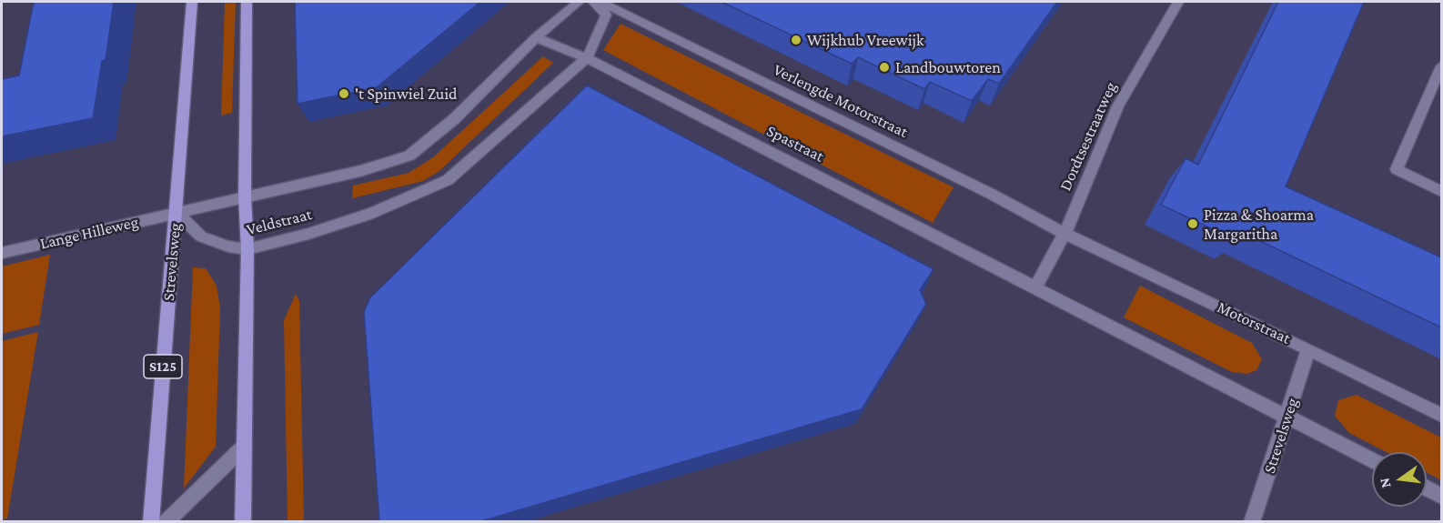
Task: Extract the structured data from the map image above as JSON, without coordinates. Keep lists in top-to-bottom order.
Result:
{
  "streets": {
    "main road": ["Strevelsweg", "S125"],
    "street": [
      "Verlengde Motorstraat",
      "Dordtsestraatweg",
      "Spastraat",
      "Veldstraat",
      "Lange Hilleweg",
      "Motorstraat"
    ]
  },
  "crossings": [
    ["Verlengde Motorstraat", "Dordtsestraatweg"],
    ["Verlengde Motorstraat", "Motorstraat"],
    ["Dordtsestraatweg", "Spastraat"],
    ["Dordtsestraatweg", "Motorstraat"],
    ["Spastraat", "Veldstraat"],
    ["Veldstraat", "Lange Hilleweg"],
    ["Veldstraat", "Strevelsweg"],
    ["Lange Hilleweg", "Strevelsweg"],
    ["Strevelsweg", "Motorstraat"]
  ],
  "places": [
    "Wijkhub Vreewijk",
    "Landbouwtoren",
    "'t Spinwiel Zuid",
    "Pizza & Shoarma Margaritha"
  ],
  "north": "left"
}
